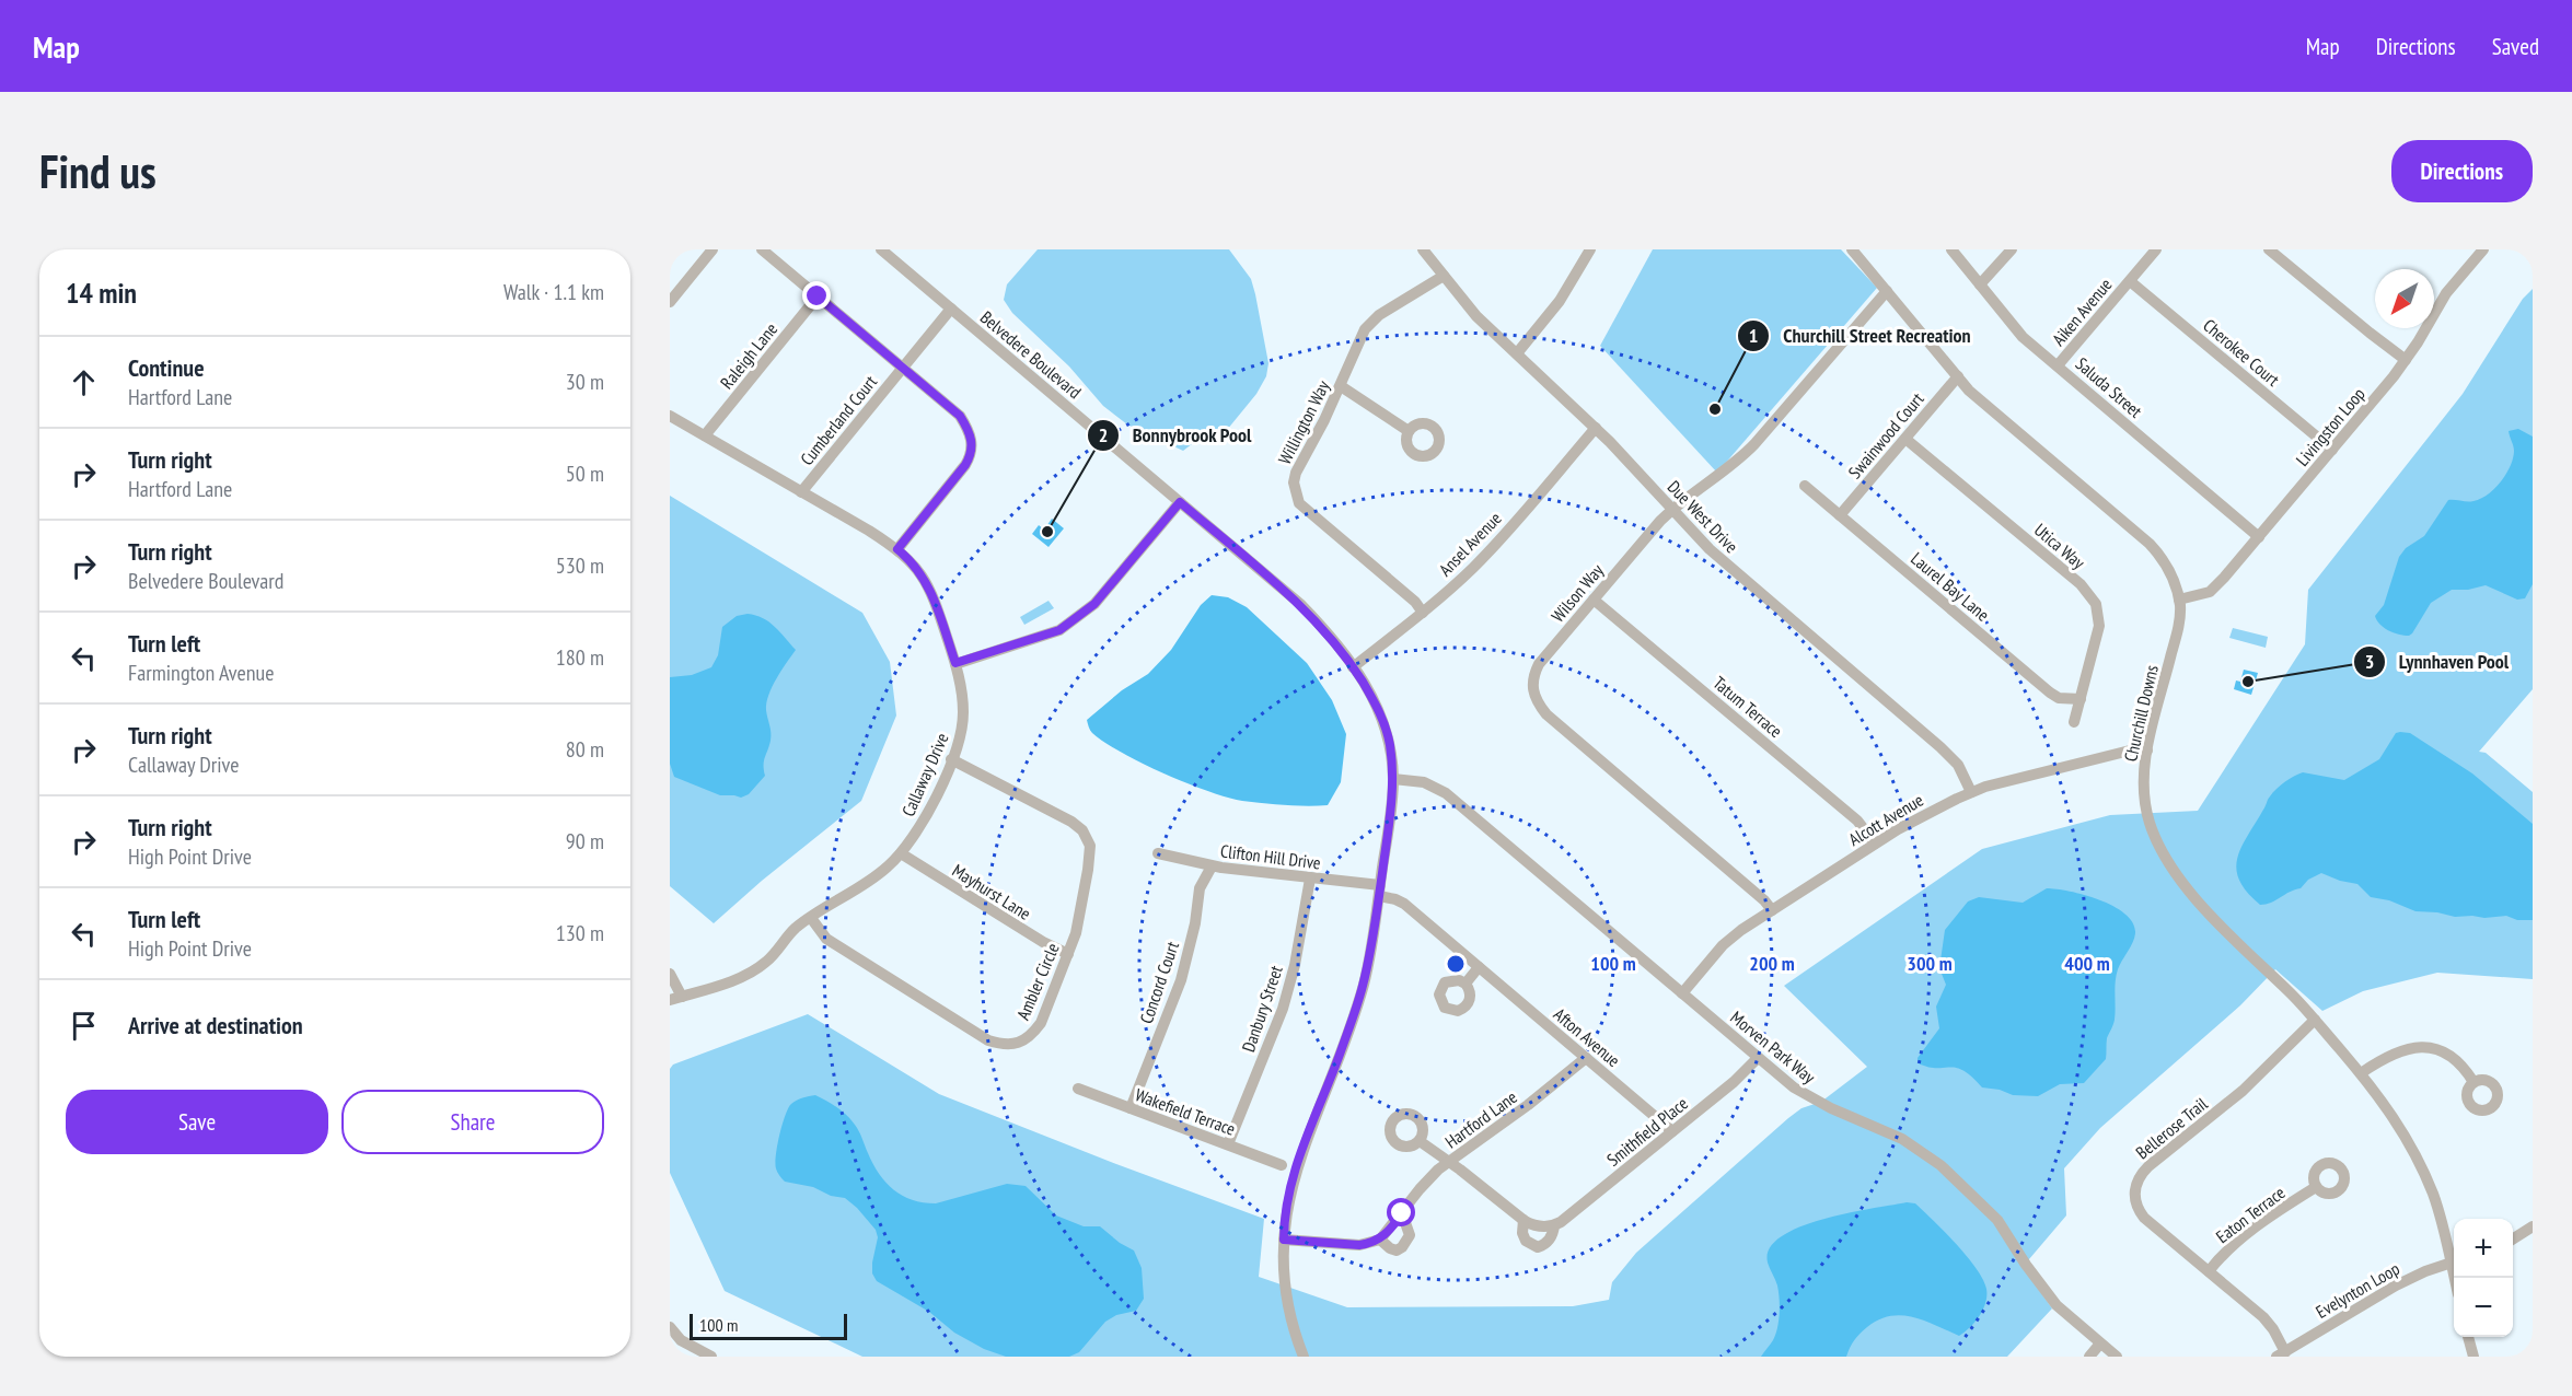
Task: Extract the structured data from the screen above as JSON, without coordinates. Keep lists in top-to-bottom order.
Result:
{
  "streets": {
    "street": [
      "Aiken Avenue",
      "Cherokee Court",
      "Belvedere Boulevard",
      "Raleigh Lane",
      "Saluda Street",
      "Cumberland Court",
      "Willington Way",
      "Livingston Loop",
      "Swainwood Court",
      "Due West Drive",
      "Ansel Avenue",
      "Utica Way",
      "Laurel Bay Lane",
      "Wilson Way",
      "Tatum Terrace",
      "Churchill Downs",
      "Callaway Drive",
      "Alcott Avenue",
      "Clifton Hill Drive",
      "Mayhurst Lane",
      "Ambler Circle",
      "Concord Court",
      "Danbury Street",
      "Afton Avenue",
      "Morven Park Way",
      "Wakefield Terrace",
      "Hartford Lane",
      "Bellerose Trail",
      "Smithfield Place",
      "Eaton Terrace",
      "Evelynton Loop"
    ]
  },
  "crossings": [
    ["Aiken Avenue", "Cherokee Court"],
    ["Aiken Avenue", "Saluda Street"],
    ["Cherokee Court", "Livingston Loop"],
    ["Belvedere Boulevard", "Cumberland Court"],
    ["Belvedere Boulevard", "Ansel Avenue"],
    ["Belvedere Boulevard", "Clifton Hill Drive"],
    ["Belvedere Boulevard", "Afton Avenue"],
    ["Belvedere Boulevard", "Morven Park Way"],
    ["Raleigh Lane", "Callaway Drive"],
    ["Saluda Street", "Livingston Loop"],
    ["Cumberland Court", "Callaway Drive"],
    ["Willington Way", "Due West Drive"],
    ["Willington Way", "Ansel Avenue"],
    ["Livingston Loop", "Churchill Downs"],
    ["Swainwood Court", "Utica Way"],
    ["Swainwood Court", "Laurel Bay Lane"],
    ["Swainwood Court", "Churchill Downs"],
    ["Due West Drive", "Ansel Avenue"],
    ["Due West Drive", "Wilson Way"],
    ["Due West Drive", "Alcott Avenue"],
    ["Utica Way", "Laurel Bay Lane"],
    ["Wilson Way", "Tatum Terrace"],
    ["Wilson Way", "Churchill Downs"],
    ["Wilson Way", "Alcott Avenue"],
    ["Tatum Terrace", "Alcott Avenue"],
    ["Churchill Downs", "Alcott Avenue"],
    ["Churchill Downs", "Bellerose Trail"],
    ["Callaway Drive", "Mayhurst Lane"],
    ["Callaway Drive", "Ambler Circle"],
    ["Alcott Avenue", "Morven Park Way"],
    ["Clifton Hill Drive", "Concord Court"],
    ["Clifton Hill Drive", "Danbury Street"],
    ["Clifton Hill Drive", "Afton Avenue"],
    ["Mayhurst Lane", "Ambler Circle"],
    ["Concord Court", "Wakefield Terrace"],
    ["Danbury Street", "Wakefield Terrace"],
    ["Afton Avenue", "Hartford Lane"],
    ["Afton Avenue", "Smithfield Place"],
    ["Morven Park Way", "Smithfield Place"],
    ["Hartford Lane", "Smithfield Place"],
    ["Bellerose Trail", "Eaton Terrace"],
    ["Bellerose Trail", "Evelynton Loop"]
  ],
  "places": ["Churchill Street Recreation", "Bonnybrook Pool", "Lynnhaven Pool"],
  "scale_bar": "100 m",
  "north": "bottom left",
  "page": {
    "header": "Map",
    "nav": ["Map", "Directions", "Saved"],
    "buttons": [
      "Directions",
      ["Save", "Share"]
    ],
    "title": "Find us",
    "heading": ["14 min", "Walk · 1.1 km"],
    "list": [
      ["Continue", "Hartford Lane", "30 m"],
      ["Turn right", "Hartford Lane", "50 m"],
      ["Turn right", "Belvedere Boulevard", "530 m"],
      ["Turn left", "Farmington Avenue", "180 m"],
      ["Turn right", "Callaway Drive", "80 m"],
      ["Turn right", "High Point Drive", "90 m"],
      ["Turn left", "High Point Drive", "130 m"],
      "Arrive at destination"
    ],
    "map_buttons": ["+", "−"],
    "scale": "100 m"
  },
  "rings": [
    "100 m",
    "200 m",
    "300 m",
    "400 m"
  ]
}
